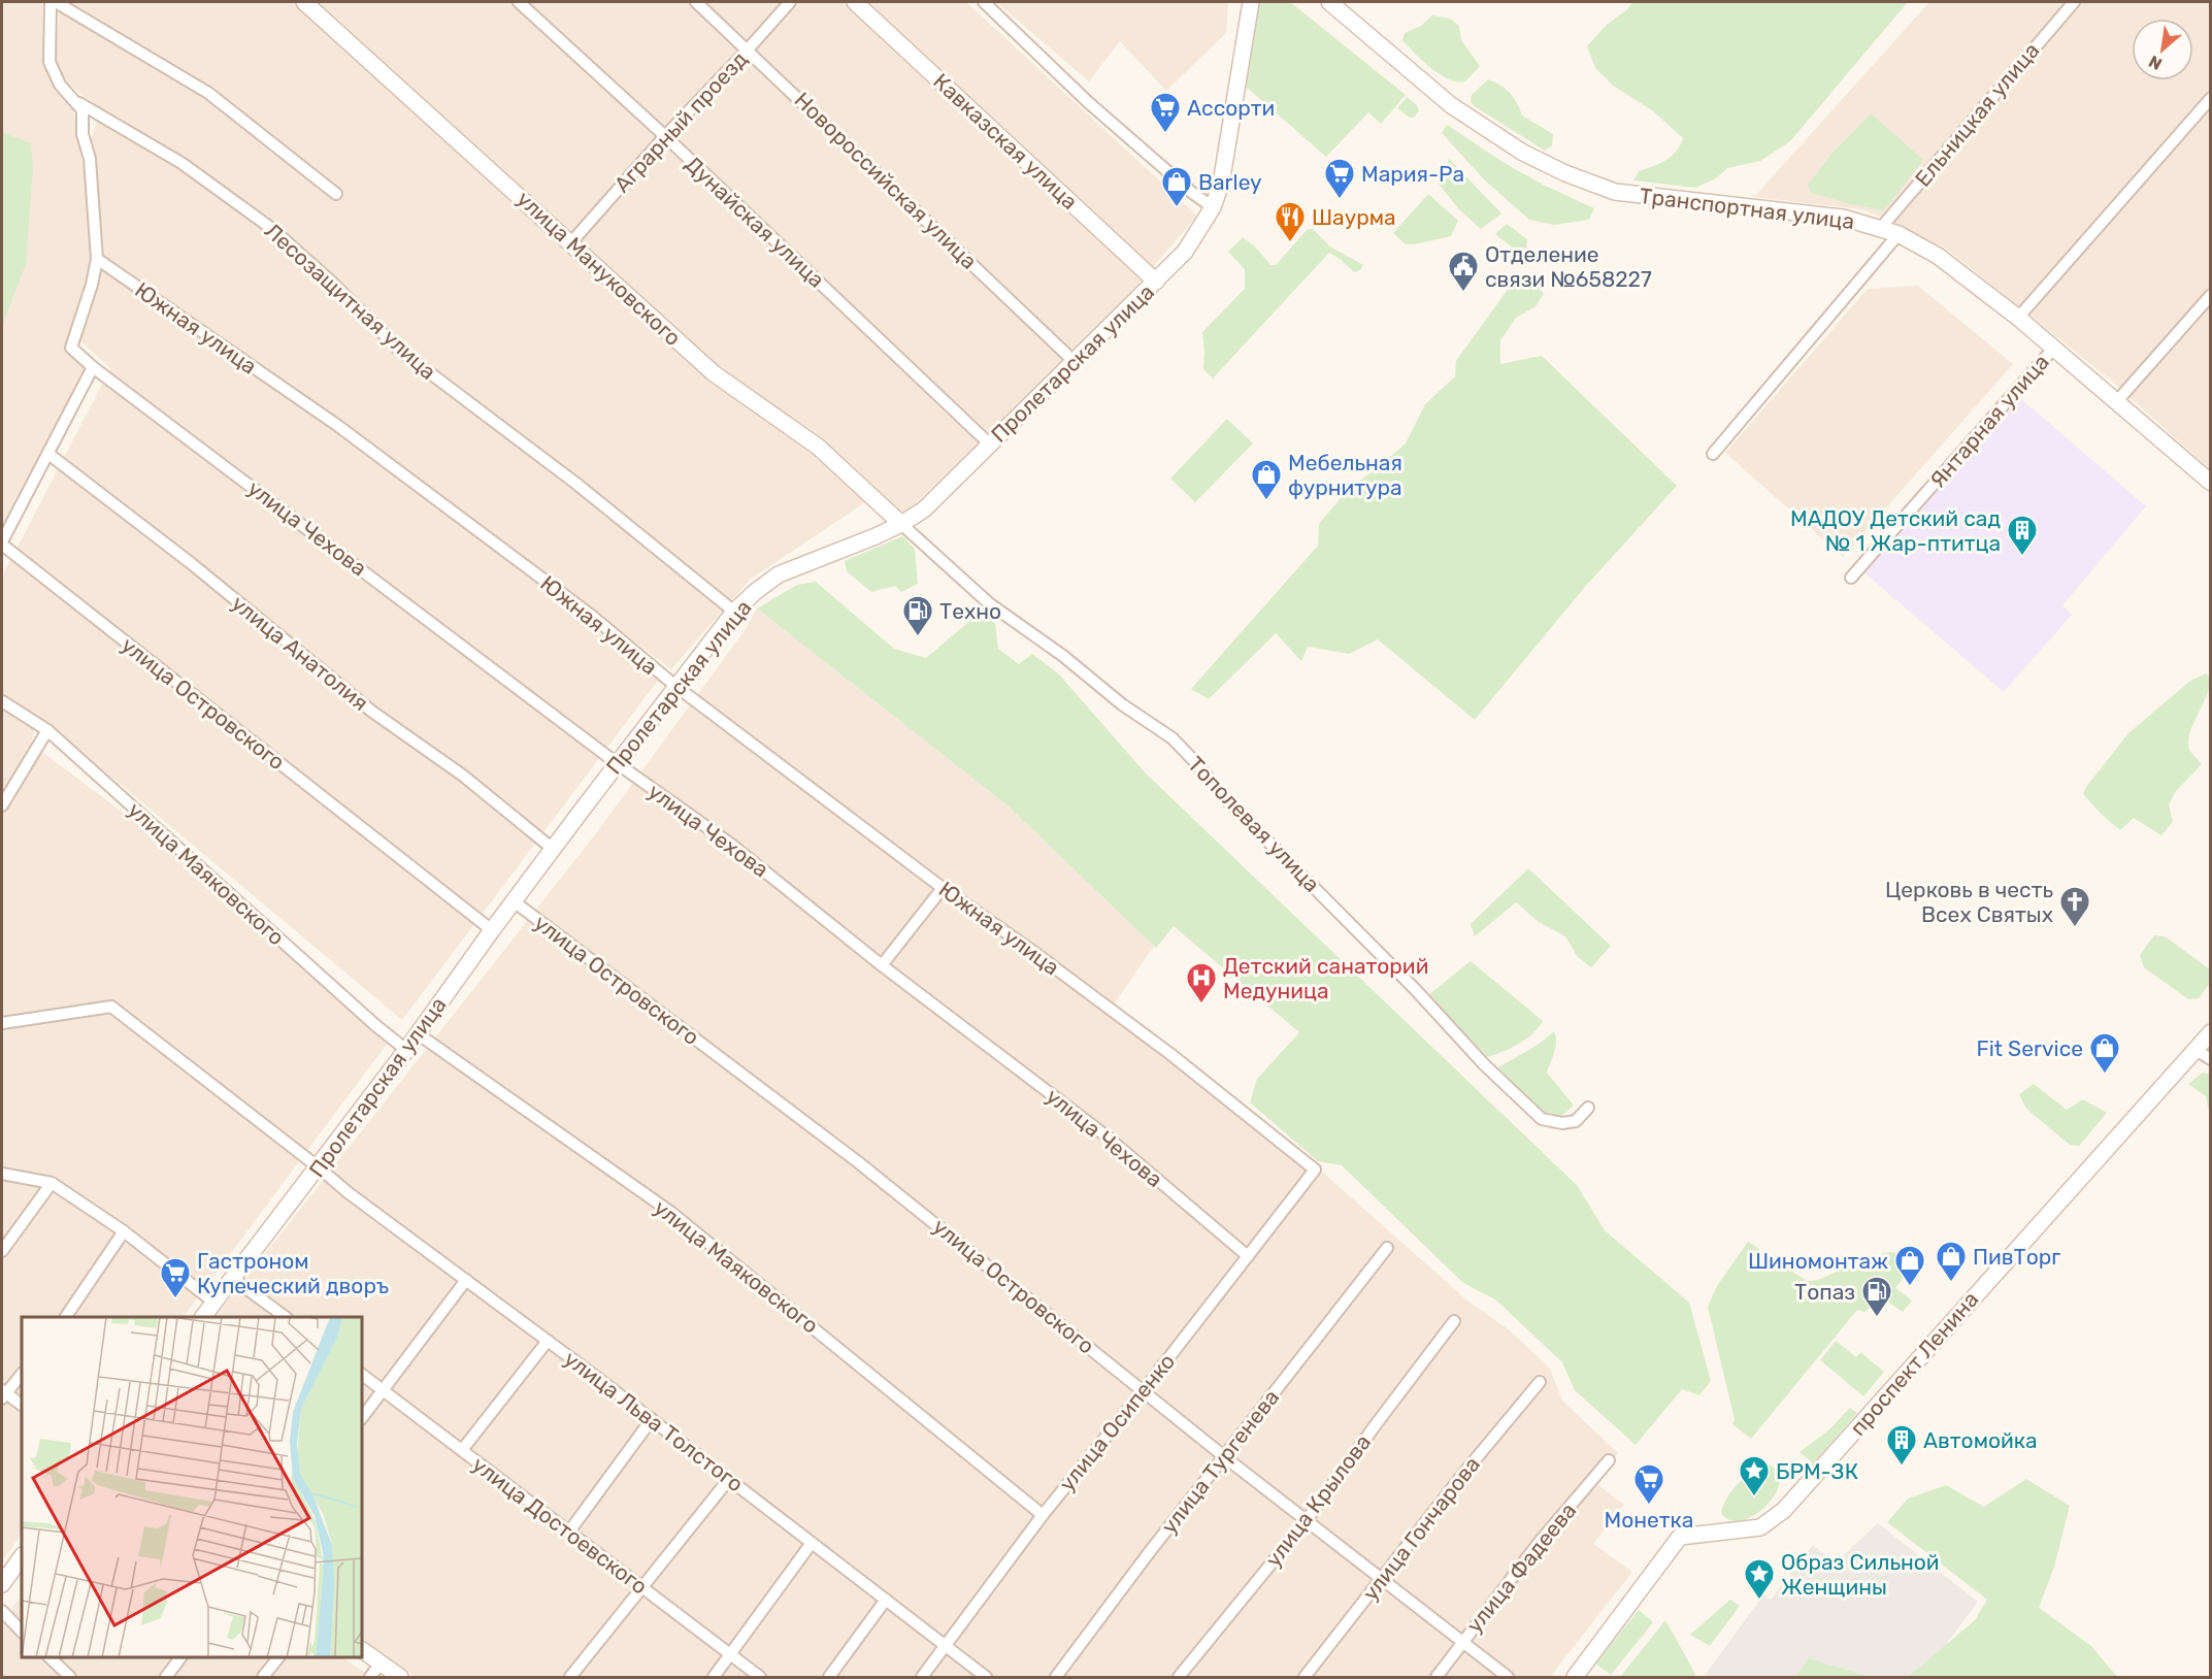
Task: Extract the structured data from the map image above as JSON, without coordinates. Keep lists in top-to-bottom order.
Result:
{
  "streets": {
    "street": [
      "Ельницкая улица",
      "Аграрный проезд",
      "Кавказская улица",
      "Новороссийская улица",
      "Транспортная улица",
      "Дунайская улица",
      "улица Мануковского",
      "Лесозащитная улица",
      "Южная улица",
      "Пролетарская улица",
      "Янтарная улица",
      "улица Чехова",
      "улица Анатолия",
      "улица Островского",
      "Тополевая улица",
      "улица Маяковского",
      "проспект Ленина",
      "улица Льва Толстого",
      "улица Осипенко",
      "улица Тургенева",
      "улица Крылова",
      "улица Достоевского",
      "улица Гончарова",
      "улица Фадеева"
    ]
  },
  "crossings": [
    ["Ельницкая улица", "Транспортная улица"],
    ["Аграрный проезд", "Новороссийская улица"],
    ["Аграрный проезд", "Дунайская улица"],
    ["Аграрный проезд", "улица Мануковского"],
    ["Кавказская улица", "Пролетарская улица"],
    ["Новороссийская улица", "Пролетарская улица"],
    ["Транспортная улица", "Янтарная улица"],
    ["Дунайская улица", "Пролетарская улица"],
    ["улица Мануковского", "Пролетарская улица"],
    ["улица Мануковского", "Тополевая улица"],
    ["Лесозащитная улица", "Пролетарская улица"],
    ["Южная улица", "Пролетарская улица"],
    ["Южная улица", "улица Чехова"],
    ["Южная улица", "улица Осипенко"],
    ["Пролетарская улица", "улица Чехова"],
    ["Пролетарская улица", "улица Анатолия"],
    ["Пролетарская улица", "улица Островского"],
    ["Пролетарская улица", "Тополевая улица"],
    ["Пролетарская улица", "улица Маяковского"],
    ["Пролетарская улица", "улица Льва Толстого"],
    ["улица Чехова", "улица Осипенко"],
    ["улица Островского", "улица Осипенко"],
    ["улица Островского", "улица Тургенева"],
    ["улица Островского", "улица Крылова"],
    ["улица Островского", "улица Гончарова"],
    ["улица Островского", "улица Фадеева"],
    ["улица Маяковского", "улица Осипенко"],
    ["улица Льва Толстого", "улица Осипенко"]
  ],
  "places": {
    "supermarket": [
      "Ассорти",
      "Мария-Ра",
      "Гастроном Купеческий дворъ",
      "Монетка"
    ],
    "shop": [
      "Barley",
      "Мебельная фурнитура",
      "Fit Service",
      "ПивТорг",
      "Шиномонтаж"
    ],
    "restaurant": ["Шаурма"],
    "public building": ["Отделение связи №658227"],
    "building": ["МАДОУ Детский сад № 1 Жар-птитца", "Автомойка"],
    "fuel station": ["Техно", "Топаз"],
    "church": ["Церковь в честь Всех Святых"],
    "hospital": ["Детский санаторий Медуница"],
    "place": ["БРМ-ЗК", "Образ Сильной Женщины"]
  },
  "north": "bottom left"
}
